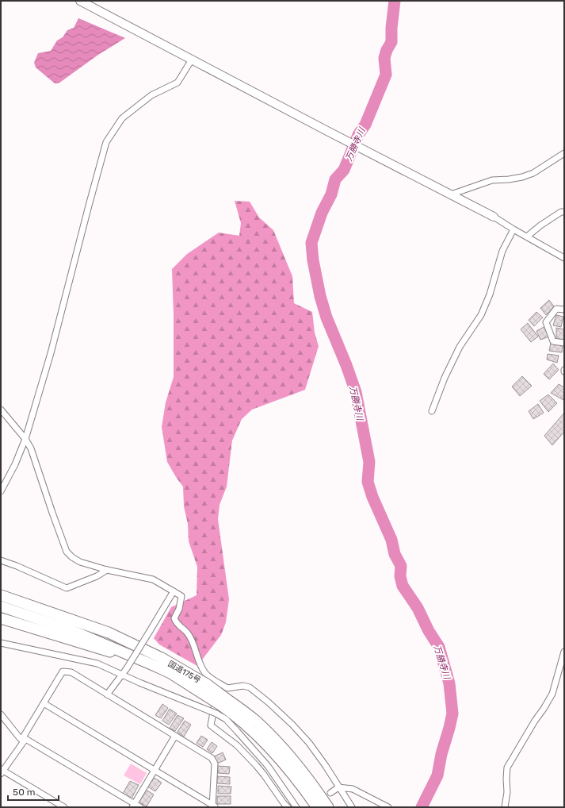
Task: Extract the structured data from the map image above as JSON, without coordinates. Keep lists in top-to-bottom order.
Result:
{
  "streets": {
    "highway": ["国道175号"]
  },
  "water": ["万勝寺川"],
  "scale_bar": "50 m"
}
